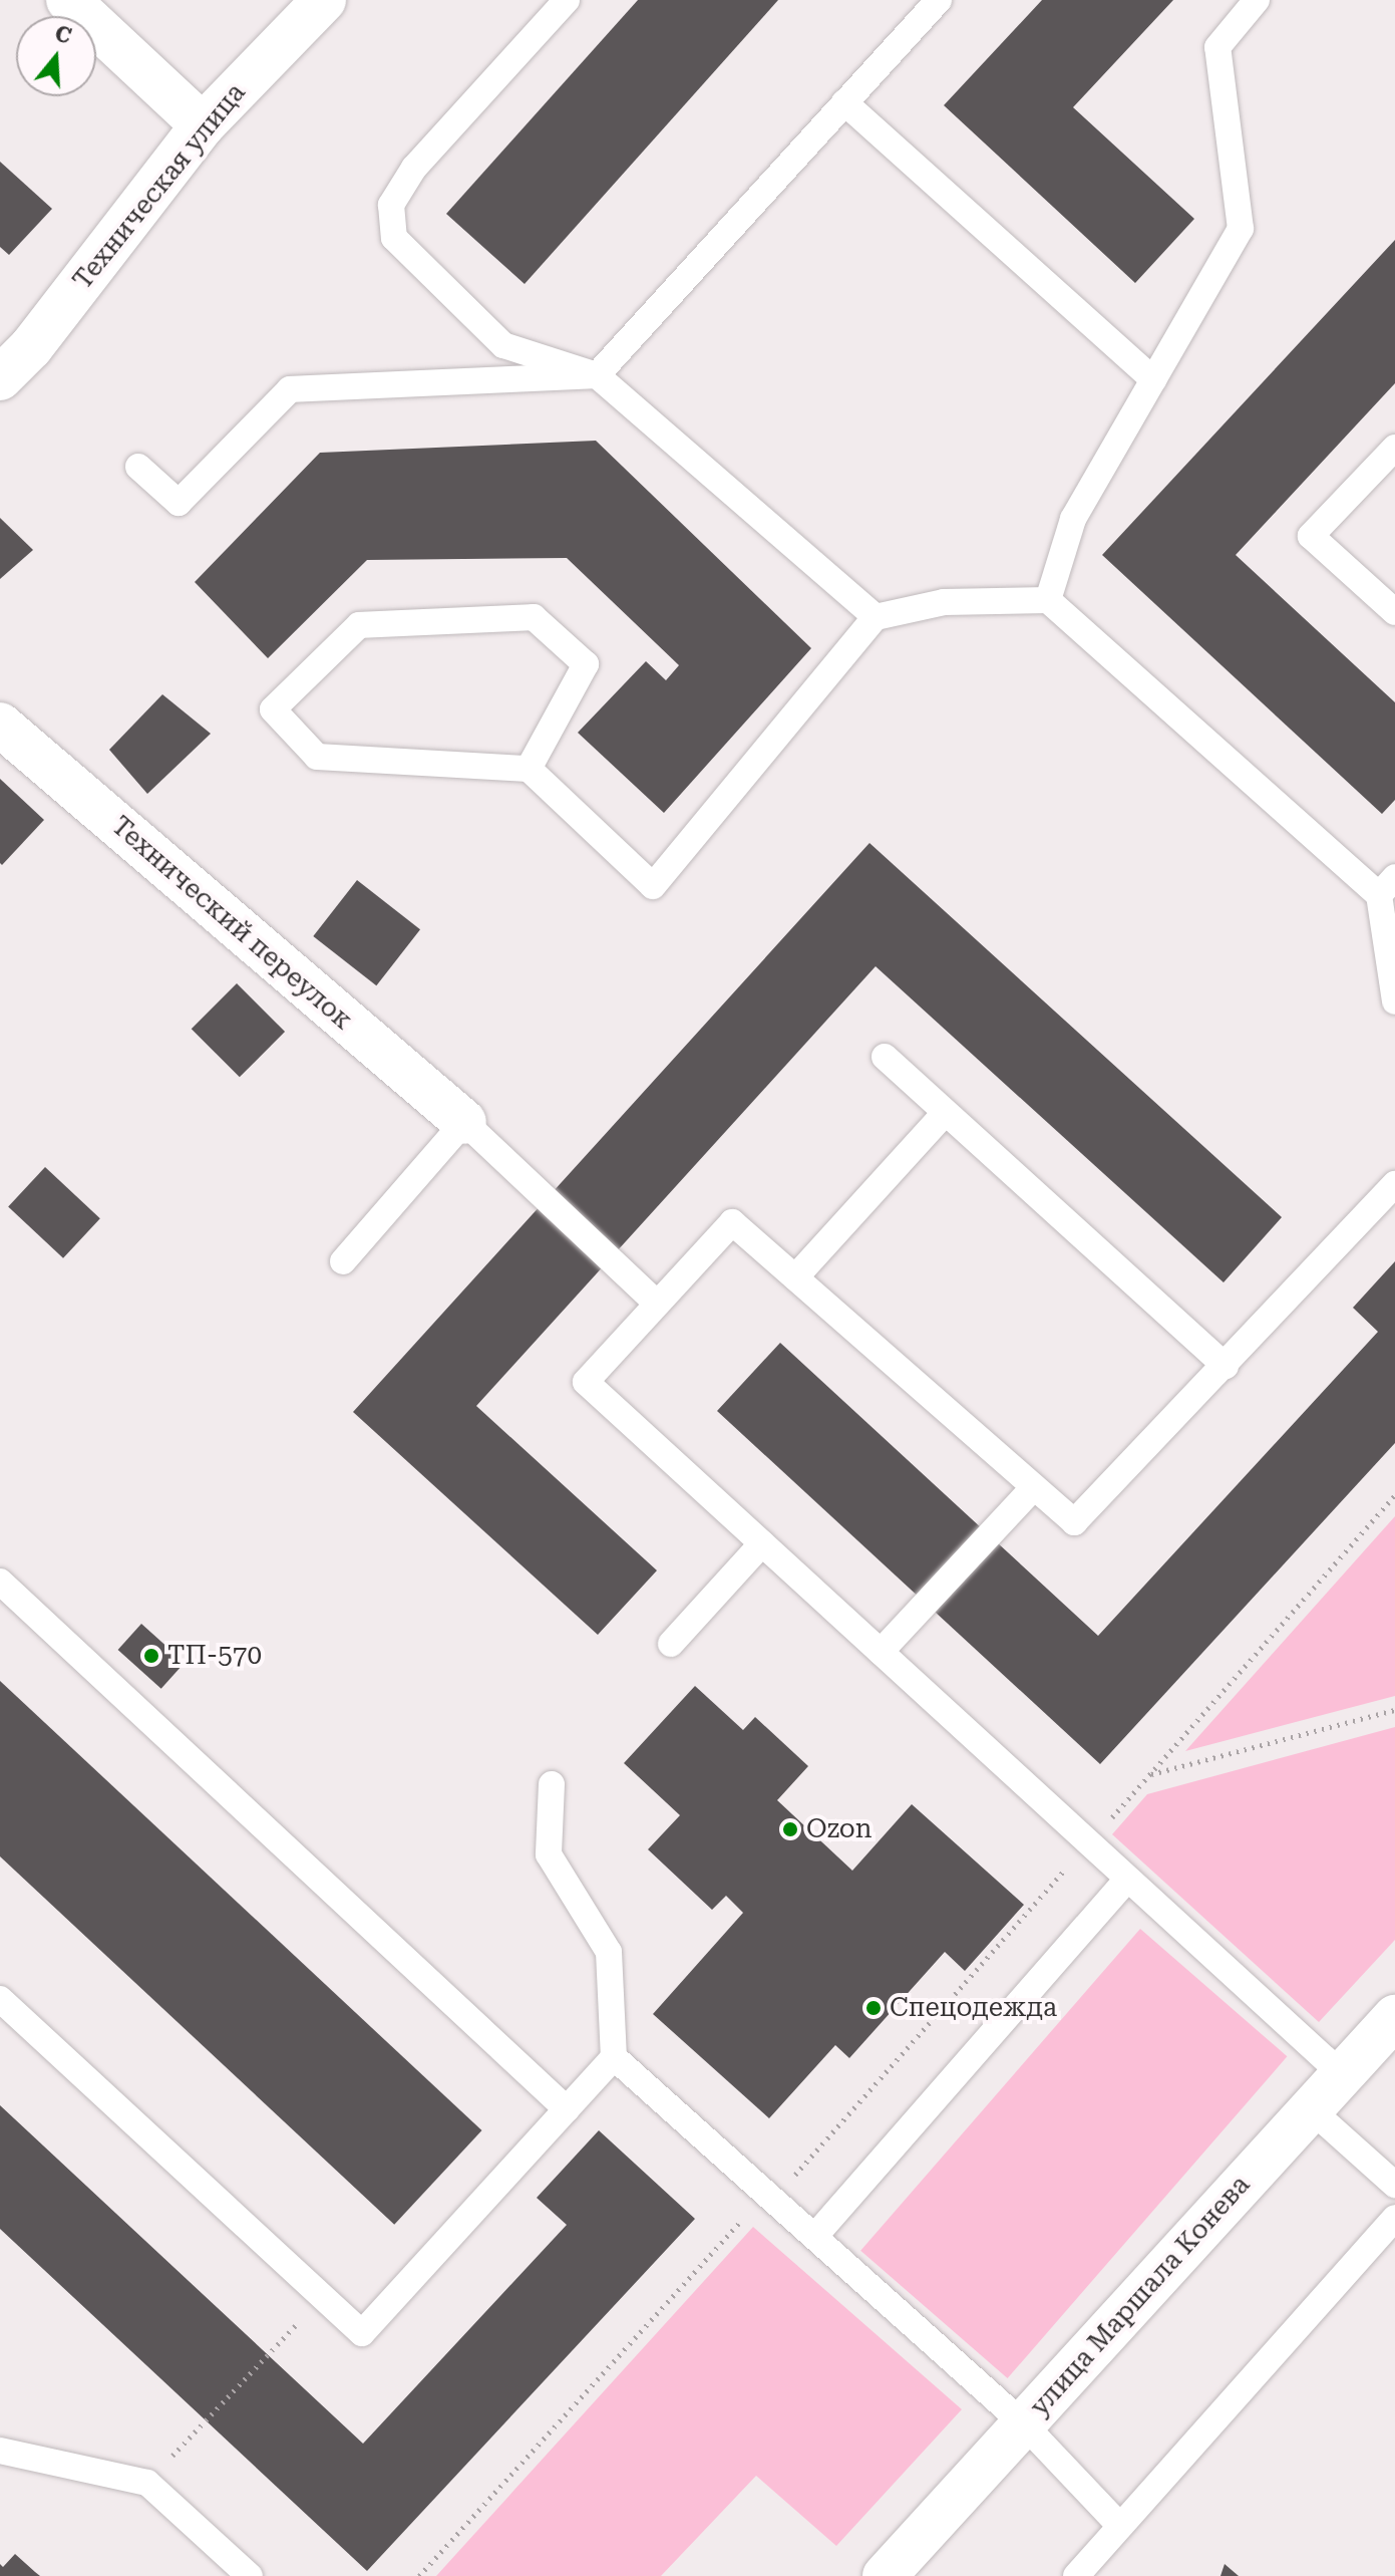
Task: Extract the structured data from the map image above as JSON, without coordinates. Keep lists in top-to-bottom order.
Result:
{
  "streets": {
    "street": ["Техническая улица", "Технический переулок", "улица Маршала Конева"]
  },
  "places": ["ТП-570", "Ozon", "Спецодежда"],
  "north": "top"
}
